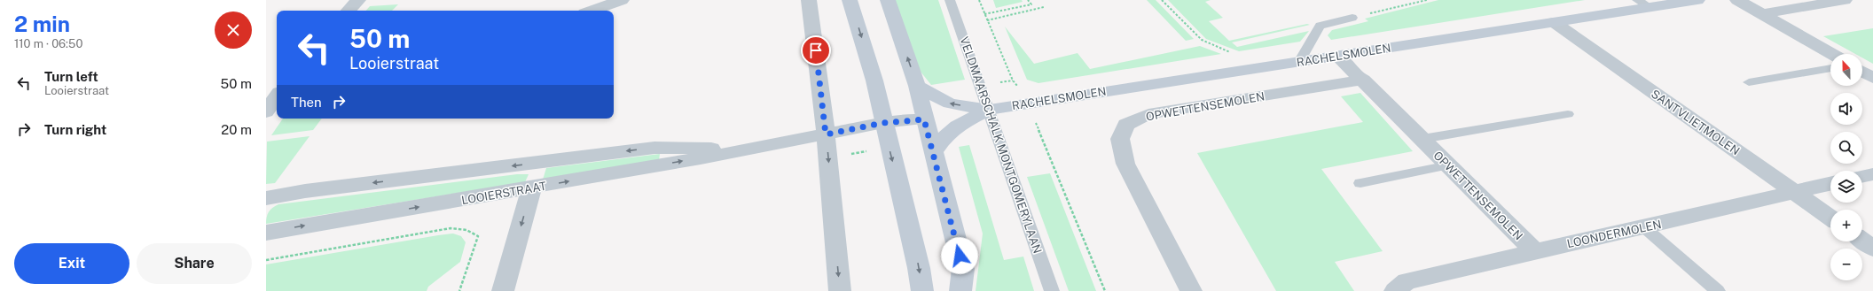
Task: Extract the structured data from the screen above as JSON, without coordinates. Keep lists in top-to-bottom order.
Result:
{
  "streets": {
    "street": [
      "RACHELSMOLEN",
      "OPWETTENSEMOLEN",
      "SANTVLIETMOLEN",
      "LOOIERSTRAAT",
      "LOONDERMOLEN"
    ],
    "lane": ["VELDMAARSCHALK MONTGOMERYLAAN"]
  },
  "crossings": [
    ["RACHELSMOLEN", "OPWETTENSEMOLEN"],
    ["RACHELSMOLEN", "SANTVLIETMOLEN"],
    ["RACHELSMOLEN", "VELDMAARSCHALK MONTGOMERYLAAN"],
    ["OPWETTENSEMOLEN", "LOONDERMOLEN"],
    ["SANTVLIETMOLEN", "LOONDERMOLEN"]
  ],
  "north": "top",
  "page": {
    "heading": ["2 min", "110 m · 06:50"],
    "turn": ["50 m", "Looierstraat"],
    "map_buttons": ["+", "−"],
    "list": [
      {
        "name": "Turn left",
        "note": "Looierstraat",
        "value": "50 m"
      },
      {
        "name": "Turn right",
        "value": "20 m"
      }
    ],
    "then": "Then",
    "buttons": ["Exit", "Share"]
  }
}
